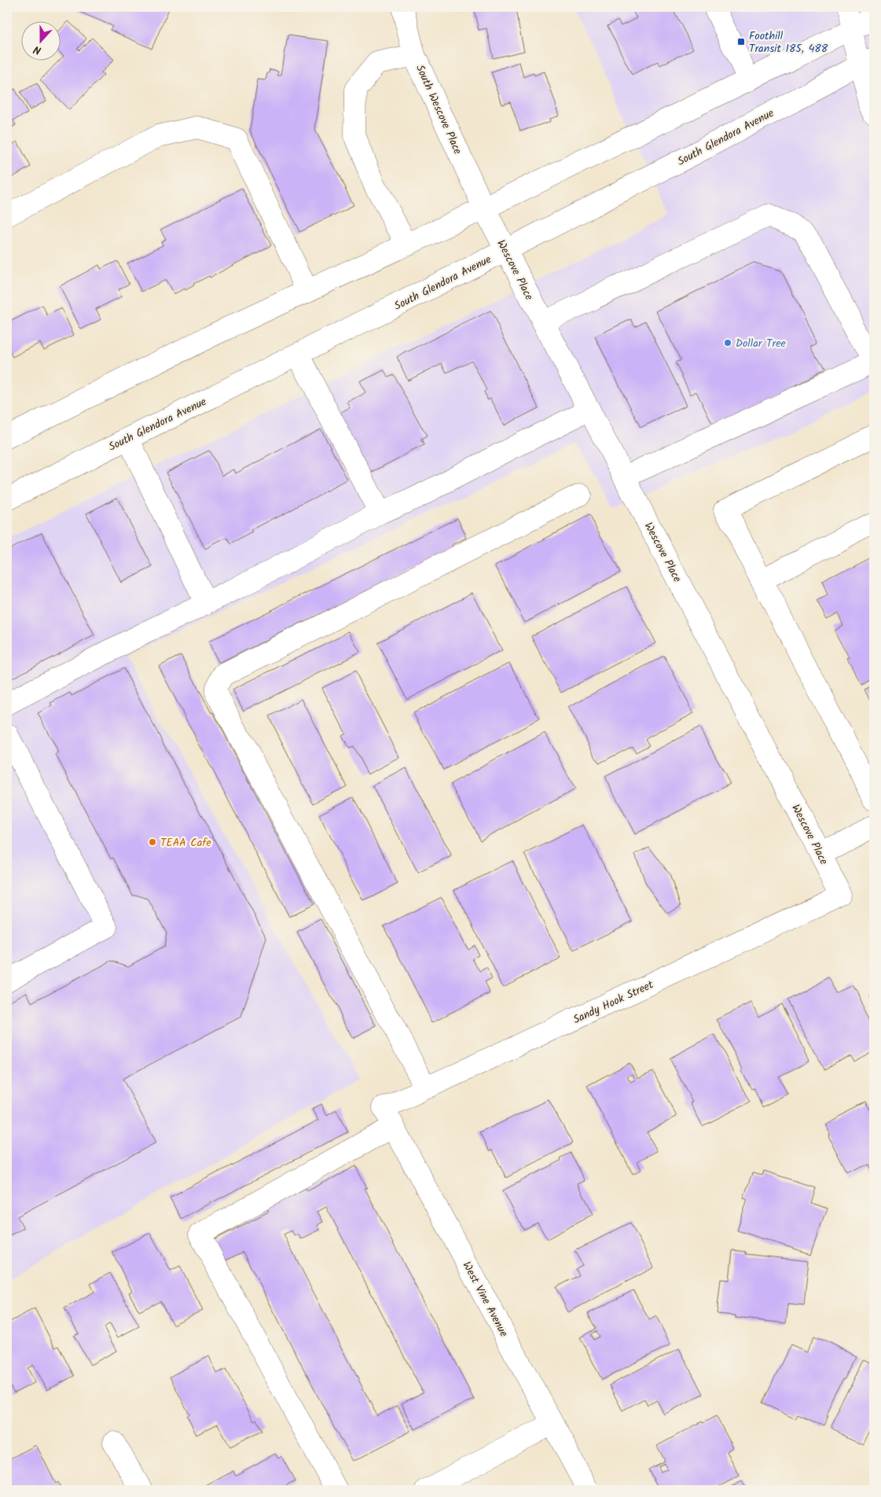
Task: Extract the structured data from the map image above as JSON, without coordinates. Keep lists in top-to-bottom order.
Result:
{
  "streets": {
    "street": [
      "South Wescove Place",
      "South Glendora Avenue",
      "Wescove Place",
      "Sandy Hook Street",
      "West Vine Avenue"
    ]
  },
  "crossings": [
    ["South Wescove Place", "Wescove Place"],
    ["South Glendora Avenue", "Wescove Place"],
    ["Wescove Place", "Sandy Hook Street"],
    ["Sandy Hook Street", "West Vine Avenue"]
  ],
  "places": {
    "transit": ["Foothill Transit 185, 488"],
    "other": ["Dollar Tree", "TEAA Cafe"]
  },
  "north": "bottom"
}
